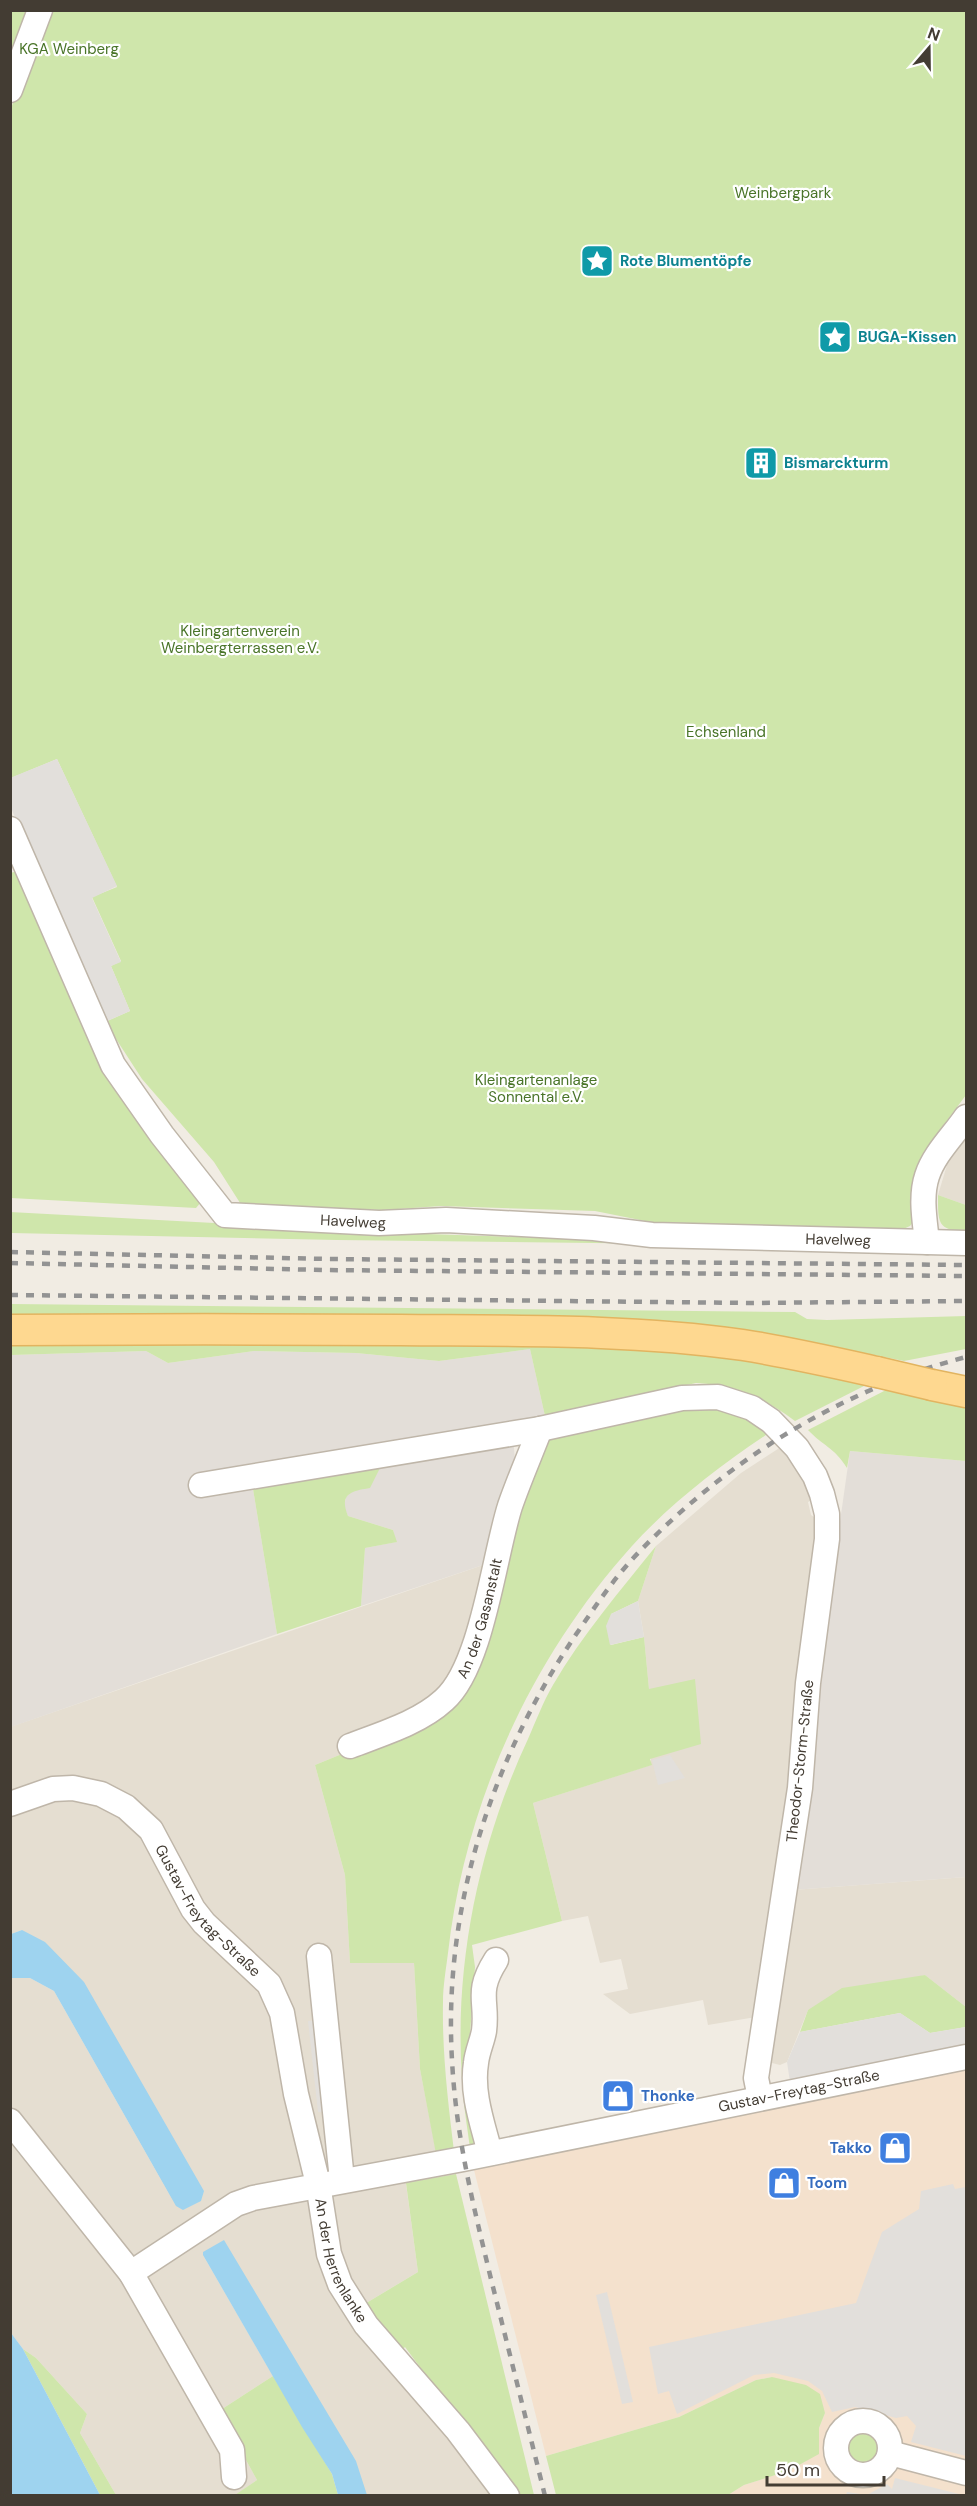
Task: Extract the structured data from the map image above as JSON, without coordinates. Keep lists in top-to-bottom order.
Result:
{
  "streets": {
    "street": [
      "Havelweg",
      "An der Gasanstalt",
      "Theodor-Storm-Straße",
      "Gustav-Freytag-Straße",
      "An der Herrenlanke"
    ]
  },
  "crossings": [
    ["An der Gasanstalt", "Theodor-Storm-Straße"],
    ["Theodor-Storm-Straße", "Gustav-Freytag-Straße"],
    ["Gustav-Freytag-Straße", "An der Herrenlanke"]
  ],
  "parks": [
    "KGA Weinberg",
    "Weinbergpark",
    "Kleingartenverein Weinbergterrassen e.V.",
    "Echsenland",
    "Kleingartenanlage Sonnental e.V."
  ],
  "places": {
    "place": ["Rote Blumentöpfe", "BUGA-Kissen"],
    "building": ["Bismarckturm"],
    "shop": ["Thonke", "Takko", "Toom"]
  },
  "scale_bar": "50 m",
  "north": "top"
}
